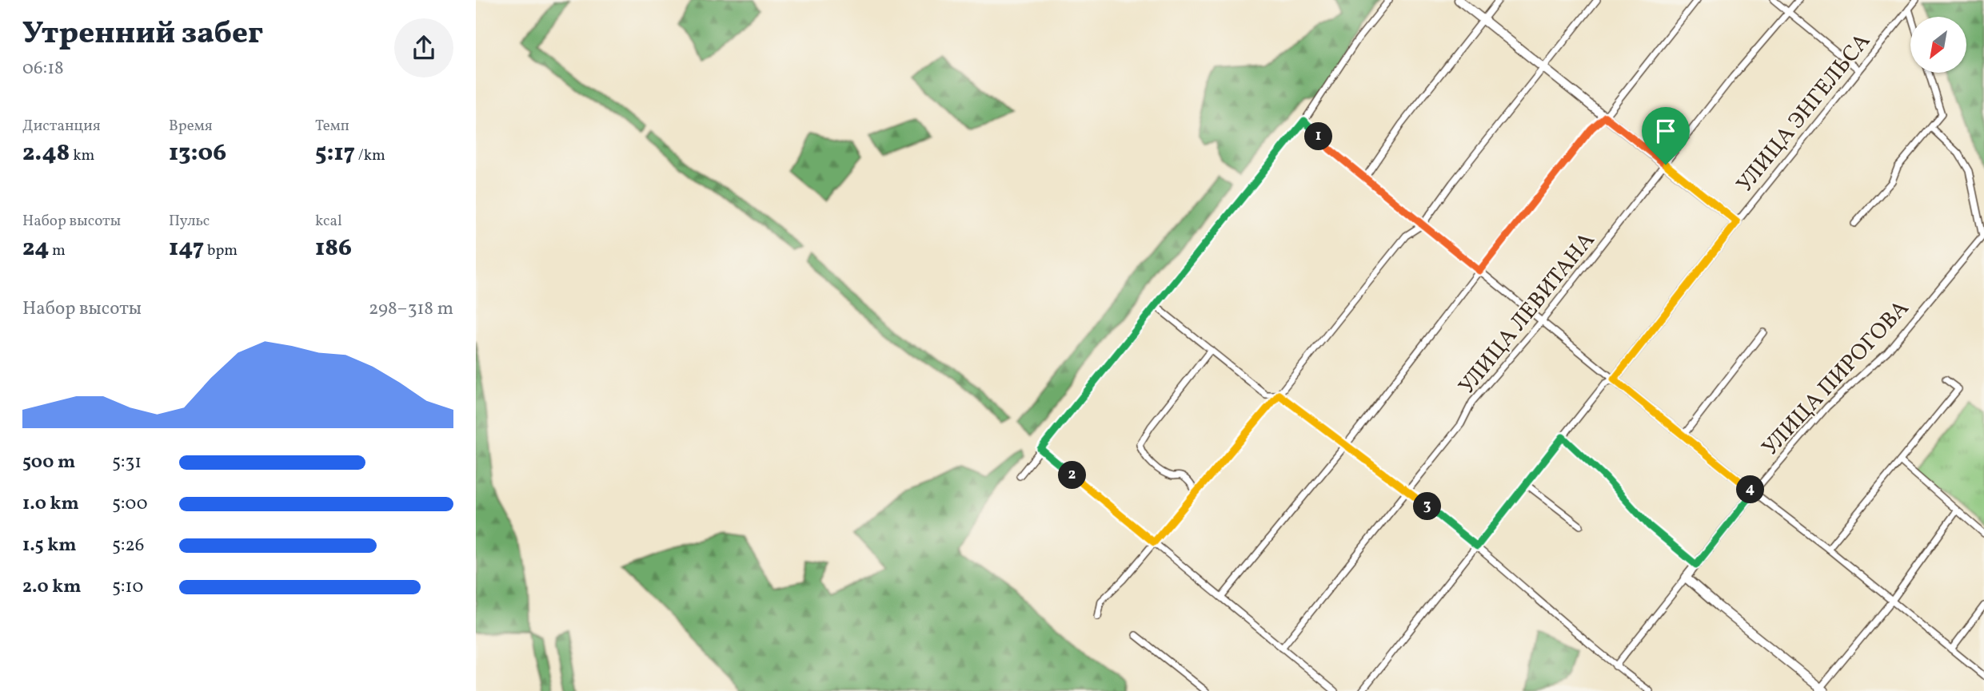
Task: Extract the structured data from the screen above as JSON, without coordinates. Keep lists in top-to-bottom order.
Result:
{
  "streets": {
    "street": ["УЛИЦА ЭНГЕЛЬСА", "УЛИЦА ЛЕВИТАНА", "УЛИЦА ПИРОГОВА"]
  },
  "north": "bottom left",
  "page": {
    "heading": ["Утренний забег", "06:18"],
    "stats": [
      ["Дистанция", "2.48 km"],
      ["Время", "13:06"],
      ["Темп", "5:17 /km"],
      ["Набор высоты", "24 m"],
      ["Пульс", "147 bpm"],
      ["kcal", "186"]
    ],
    "pins": [
      "1",
      "2",
      "4",
      "3"
    ],
    "chart": ["Набор высоты", "298–318 m"],
    "list": [
      {
        "name": "500 m",
        "note": "5:31"
      },
      {
        "name": "1.0 km",
        "note": "5:00"
      },
      {
        "name": "1.5 km",
        "note": "5:26"
      },
      {
        "name": "2.0 km",
        "note": "5:10"
      }
    ]
  }
}
